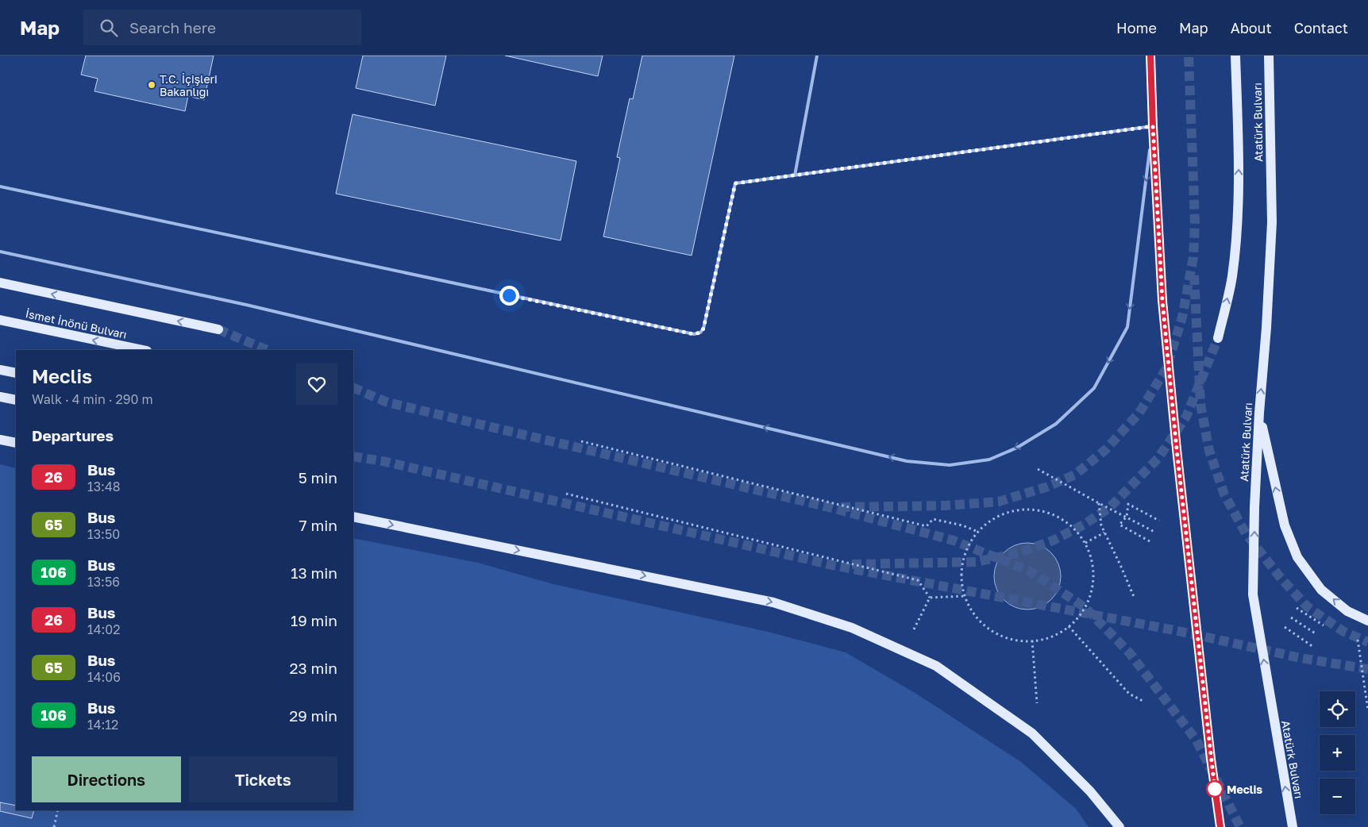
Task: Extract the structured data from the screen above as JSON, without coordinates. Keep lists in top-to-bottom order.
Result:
{
  "streets": {
    "main road": ["Atatürk Bulvarı", "İsmet İnönü Bulvarı"]
  },
  "places": ["T.C. İçişleri Bakanlığı", "Meclis"],
  "lines": ["bus line 26"],
  "page": {
    "header": "Map",
    "search": "Search here",
    "nav": [
      "Home",
      "Map",
      "About",
      "Contact"
    ],
    "heading": [
      ["Meclis", "Walk · 4 min · 290 m"],
      "Departures"
    ],
    "list": [
      {
        "mark": "26",
        "name": "Bus",
        "note": "13:48",
        "value": "5 min"
      },
      {
        "mark": "65",
        "name": "Bus",
        "note": "13:50",
        "value": "7 min"
      },
      {
        "mark": "106",
        "name": "Bus",
        "note": "13:56",
        "value": "13 min"
      },
      {
        "mark": "26",
        "name": "Bus",
        "note": "14:02",
        "value": "19 min"
      },
      {
        "mark": "65",
        "name": "Bus",
        "note": "14:06",
        "value": "23 min"
      },
      {
        "mark": "106",
        "name": "Bus",
        "note": "14:12",
        "value": "29 min"
      }
    ],
    "map_buttons": ["+", "−"],
    "buttons": ["Directions", "Tickets"]
  }
}
